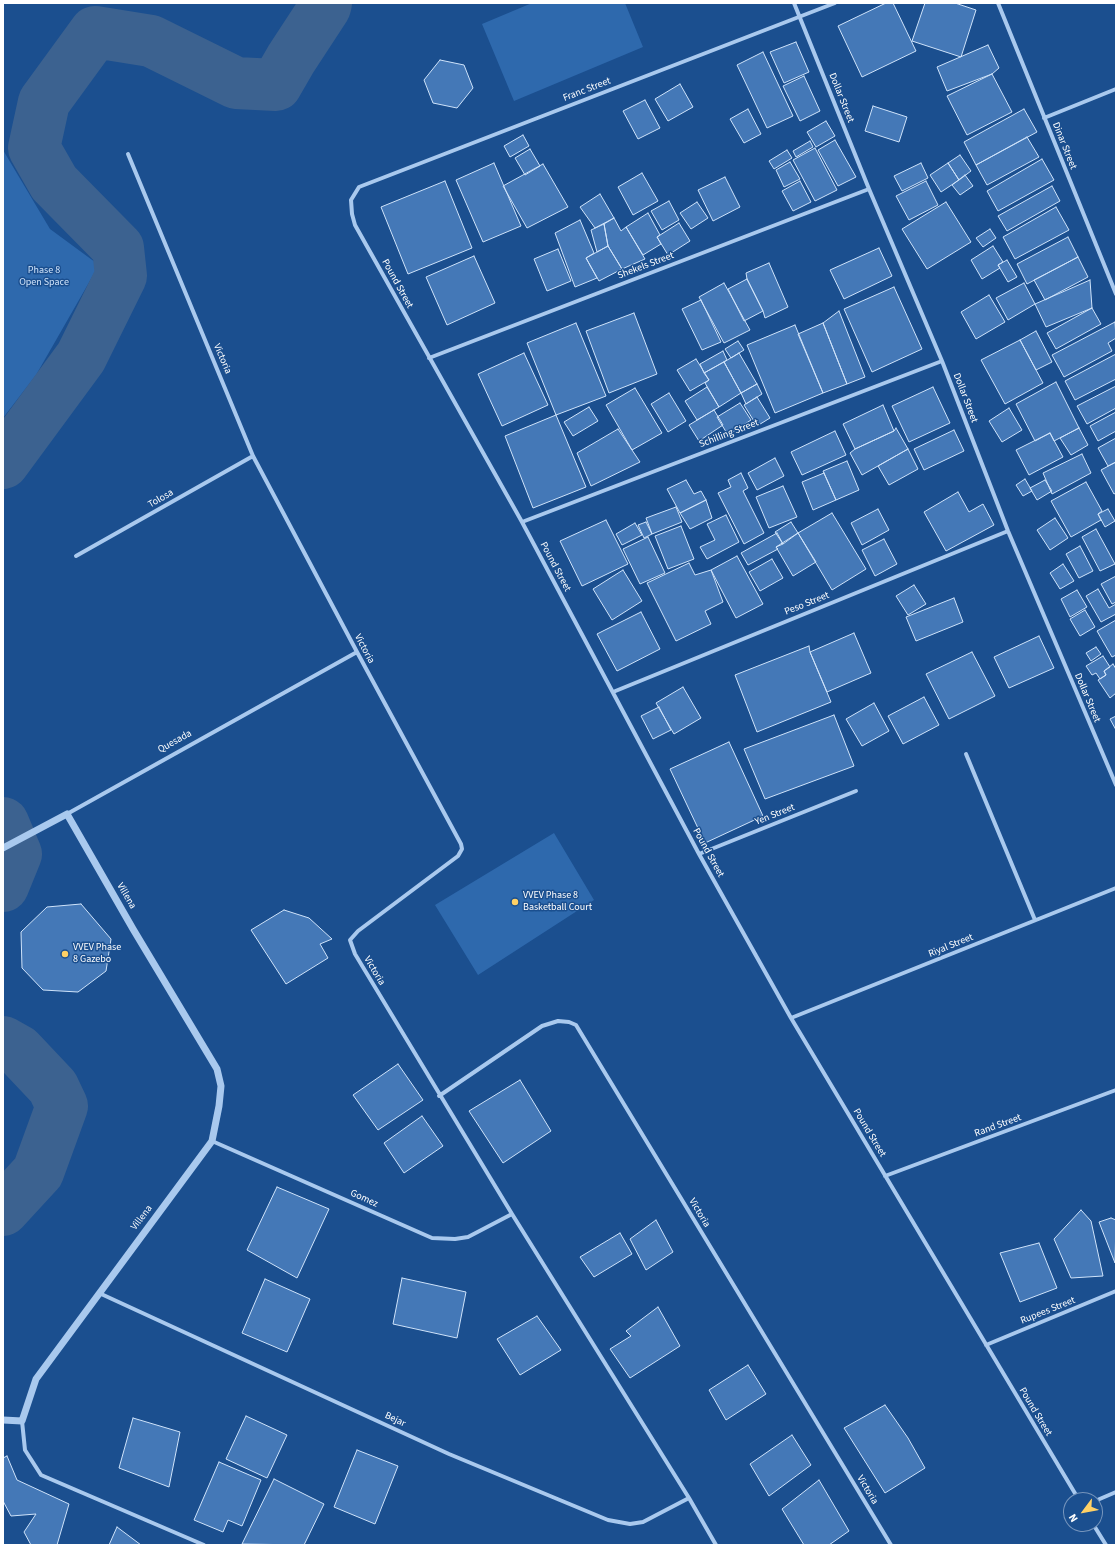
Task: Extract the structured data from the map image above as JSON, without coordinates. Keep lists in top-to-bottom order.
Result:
{
  "streets": {
    "street": [
      "Franc Street",
      "Dollar Street",
      "Dinar Street",
      "Shekels Street",
      "Pound Street",
      "Victoria",
      "Schilling Street",
      "Tolosa",
      "Peso Street",
      "Quesada",
      "Yen Street",
      "Villena",
      "Riyal Street",
      "Rand Street",
      "Gomez",
      "Rupees Street",
      "Bejar"
    ]
  },
  "crossings": [
    ["Franc Street", "Dollar Street"],
    ["Franc Street", "Pound Street"],
    ["Dollar Street", "Shekels Street"],
    ["Dollar Street", "Schilling Street"],
    ["Dollar Street", "Peso Street"],
    ["Shekels Street", "Pound Street"],
    ["Pound Street", "Schilling Street"],
    ["Pound Street", "Peso Street"],
    ["Pound Street", "Yen Street"],
    ["Pound Street", "Riyal Street"],
    ["Pound Street", "Rand Street"],
    ["Pound Street", "Rupees Street"],
    ["Victoria", "Tolosa"],
    ["Victoria", "Quesada"],
    ["Victoria", "Gomez"],
    ["Victoria", "Bejar"],
    ["Quesada", "Villena"],
    ["Villena", "Gomez"],
    ["Villena", "Bejar"]
  ],
  "parks": ["Phase 8 Open Space"],
  "places": ["VVEV Phase 8 Basketball Court", "VVEV Phase 8 Gazebo"],
  "north": "bottom left"
}
